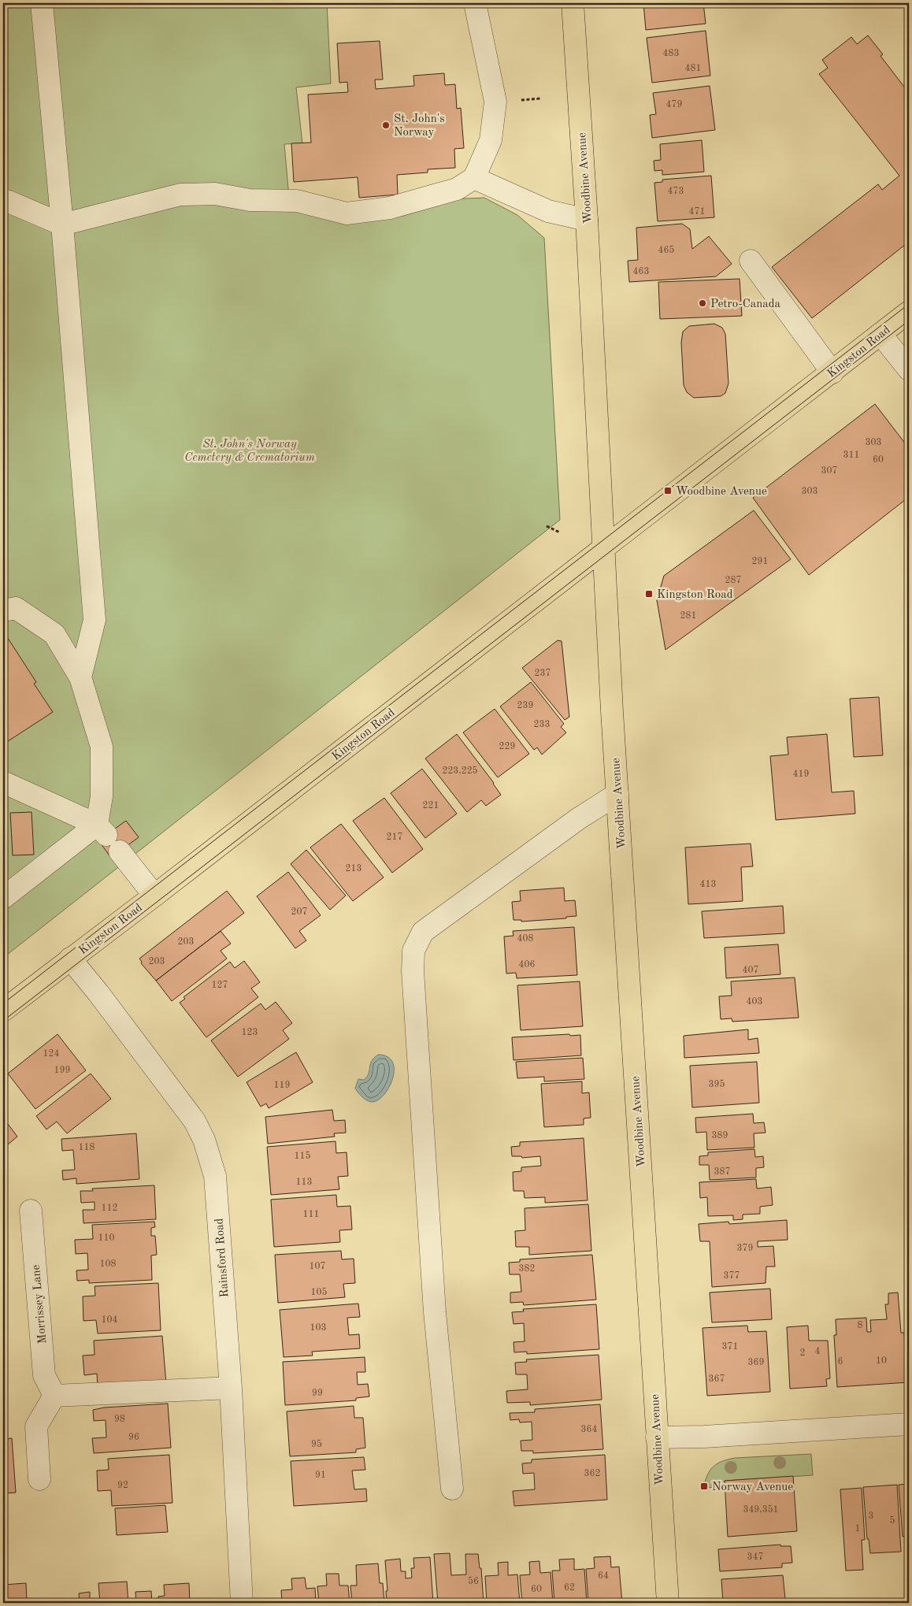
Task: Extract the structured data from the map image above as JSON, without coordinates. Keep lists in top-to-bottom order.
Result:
{
  "streets": {
    "main road": ["Woodbine Avenue", "Kingston Road"],
    "street": ["Rainsford Road", "Morrissey Lane"]
  },
  "crossings": [
    ["Woodbine Avenue", "Kingston Road"],
    ["Kingston Road", "Rainsford Road"]
  ],
  "parks": ["St. John's Norway Cemetery & Crematorium"],
  "places": {
    "other": ["St. John's Norway", "Petro-Canada"],
    "transit": ["Woodbine Avenue", "Kingston Road", "Norway Avenue"]
  },
  "house_numbers": [
    "483",
    "481",
    "479",
    "473",
    "471",
    "465",
    "463",
    "303",
    "311",
    "60",
    "307",
    "303",
    "291",
    "287",
    "281",
    "237",
    "239",
    "233",
    "229",
    "223,225",
    "419",
    "221",
    "217",
    "213",
    "413",
    "207",
    "408",
    "203",
    "203",
    "406",
    "407",
    "127",
    "403",
    "123",
    "124",
    "199",
    "395",
    "119",
    "389",
    "118",
    "115",
    "387",
    "113",
    "112",
    "111",
    "110",
    "379",
    "108",
    "107",
    "382",
    "377",
    "105",
    "104",
    "8",
    "103",
    "371",
    "4",
    "2",
    "10",
    "6",
    "369",
    "367",
    "99",
    "98",
    "364",
    "96",
    "95",
    "362",
    "91",
    "92",
    "349,351",
    "3",
    "5",
    "1",
    "347",
    "64",
    "56",
    "62",
    "60"
  ]
}
